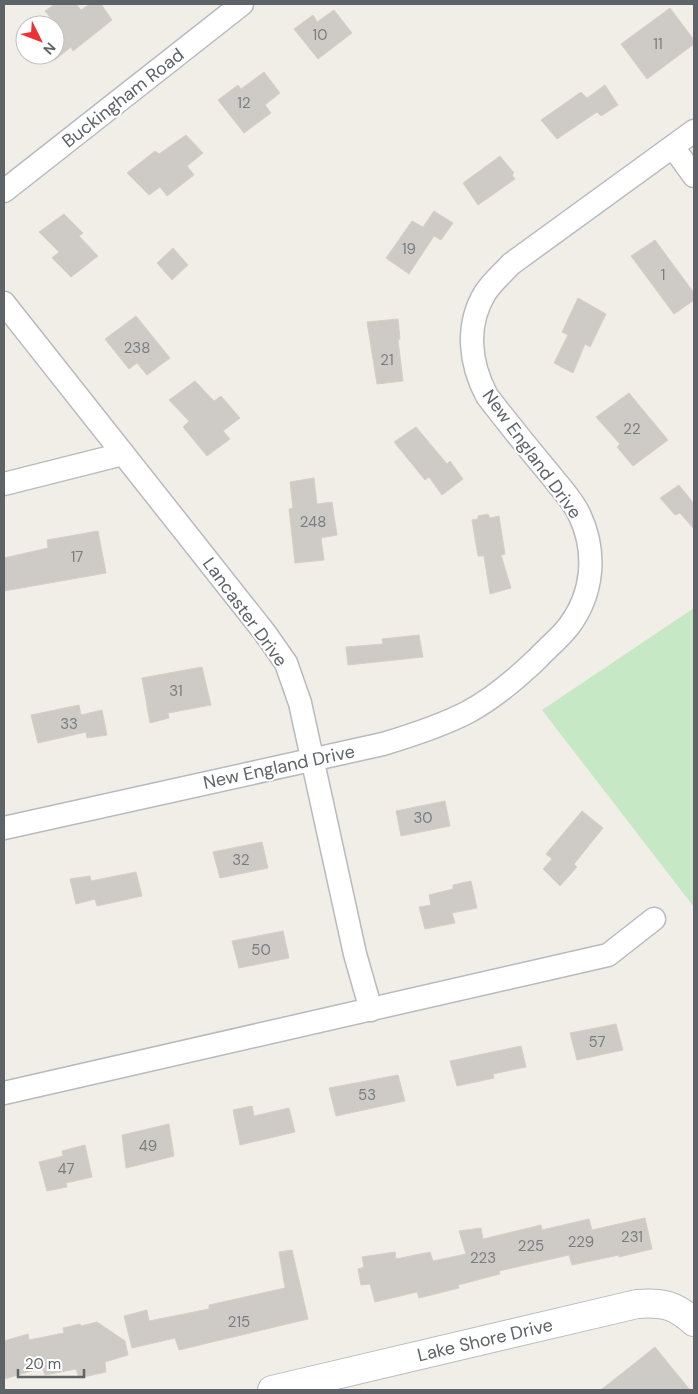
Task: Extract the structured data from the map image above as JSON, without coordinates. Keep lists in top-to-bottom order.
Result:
{
  "streets": {
    "street": [
      "Buckingham Road",
      "New England Drive",
      "Lancaster Drive",
      "Lake Shore Drive"
    ]
  },
  "crossings": [
    ["New England Drive", "Lancaster Drive"]
  ],
  "house_numbers": [
    "10",
    "11",
    "12",
    "19",
    "1",
    "238",
    "21",
    "22",
    "248",
    "17",
    "31",
    "33",
    "30",
    "32",
    "50",
    "57",
    "53",
    "49",
    "47",
    "231",
    "229",
    "225",
    "223",
    "215"
  ],
  "scale_bar": "20 m",
  "north": "bottom right"
}
